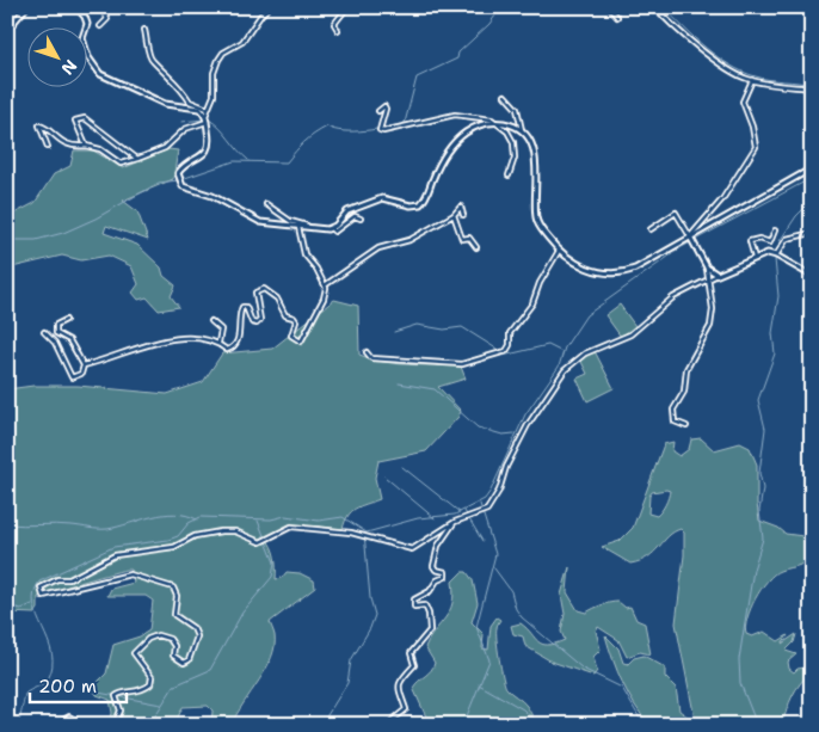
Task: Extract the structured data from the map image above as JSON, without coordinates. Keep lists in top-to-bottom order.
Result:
{
  "scale_bar": "200 m",
  "north": "bottom right"
}
